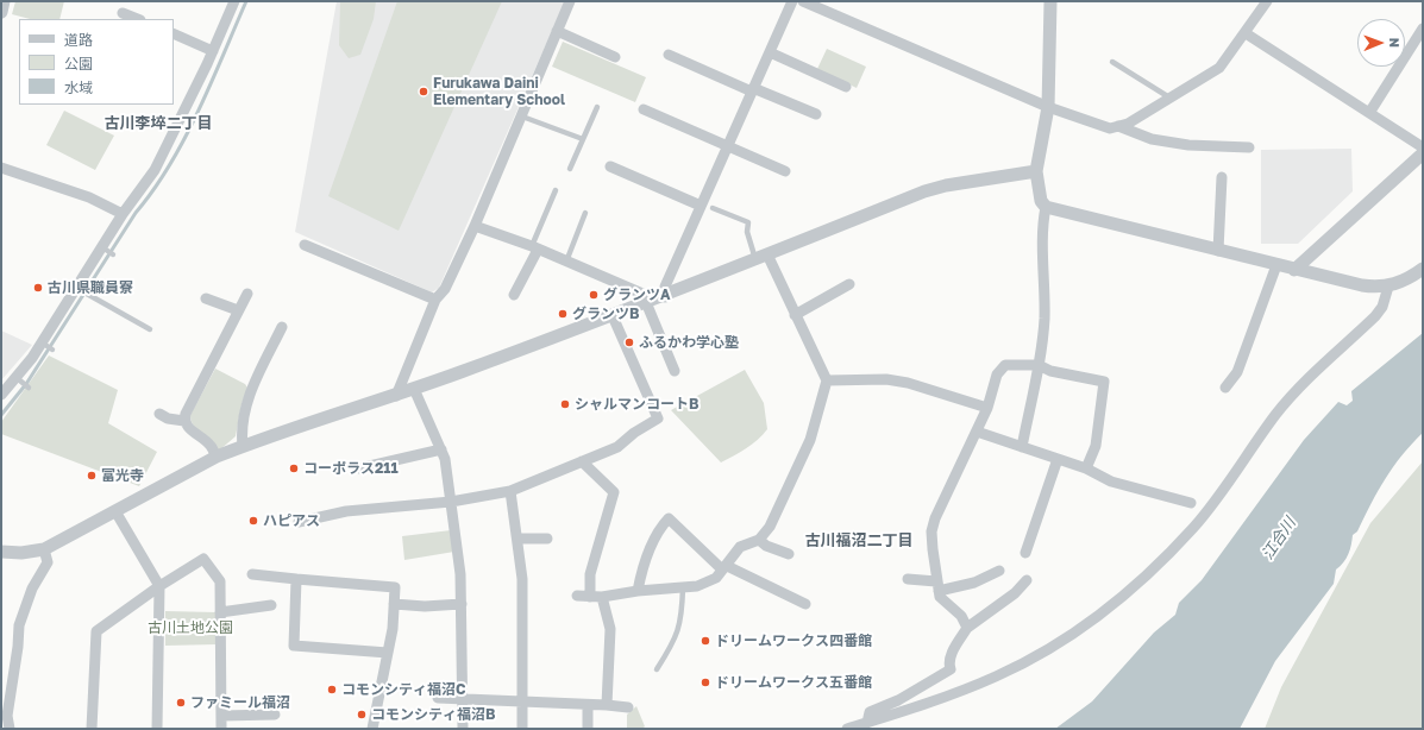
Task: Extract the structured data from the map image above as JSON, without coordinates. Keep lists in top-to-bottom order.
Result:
{
  "districts": ["古川李埣二丁目", "古川福沼二丁目"],
  "water": ["江合川"],
  "parks": ["古川土地公園"],
  "places": [
    "Furukawa Daini Elementary School",
    "古川県職員寮",
    "グランツA",
    "グランツB",
    "ふるかわ学心塾",
    "シャルマンコートB",
    "コーポラス211",
    "富光寺",
    "ハピアス",
    "ドリームワークス四番館",
    "ドリームワークス五番館",
    "コモンシティ福沼C",
    "ファミール福沼",
    "コモンシティ福沼B"
  ],
  "legend": ["道路", "公園", "水域"],
  "north": "right"
}
